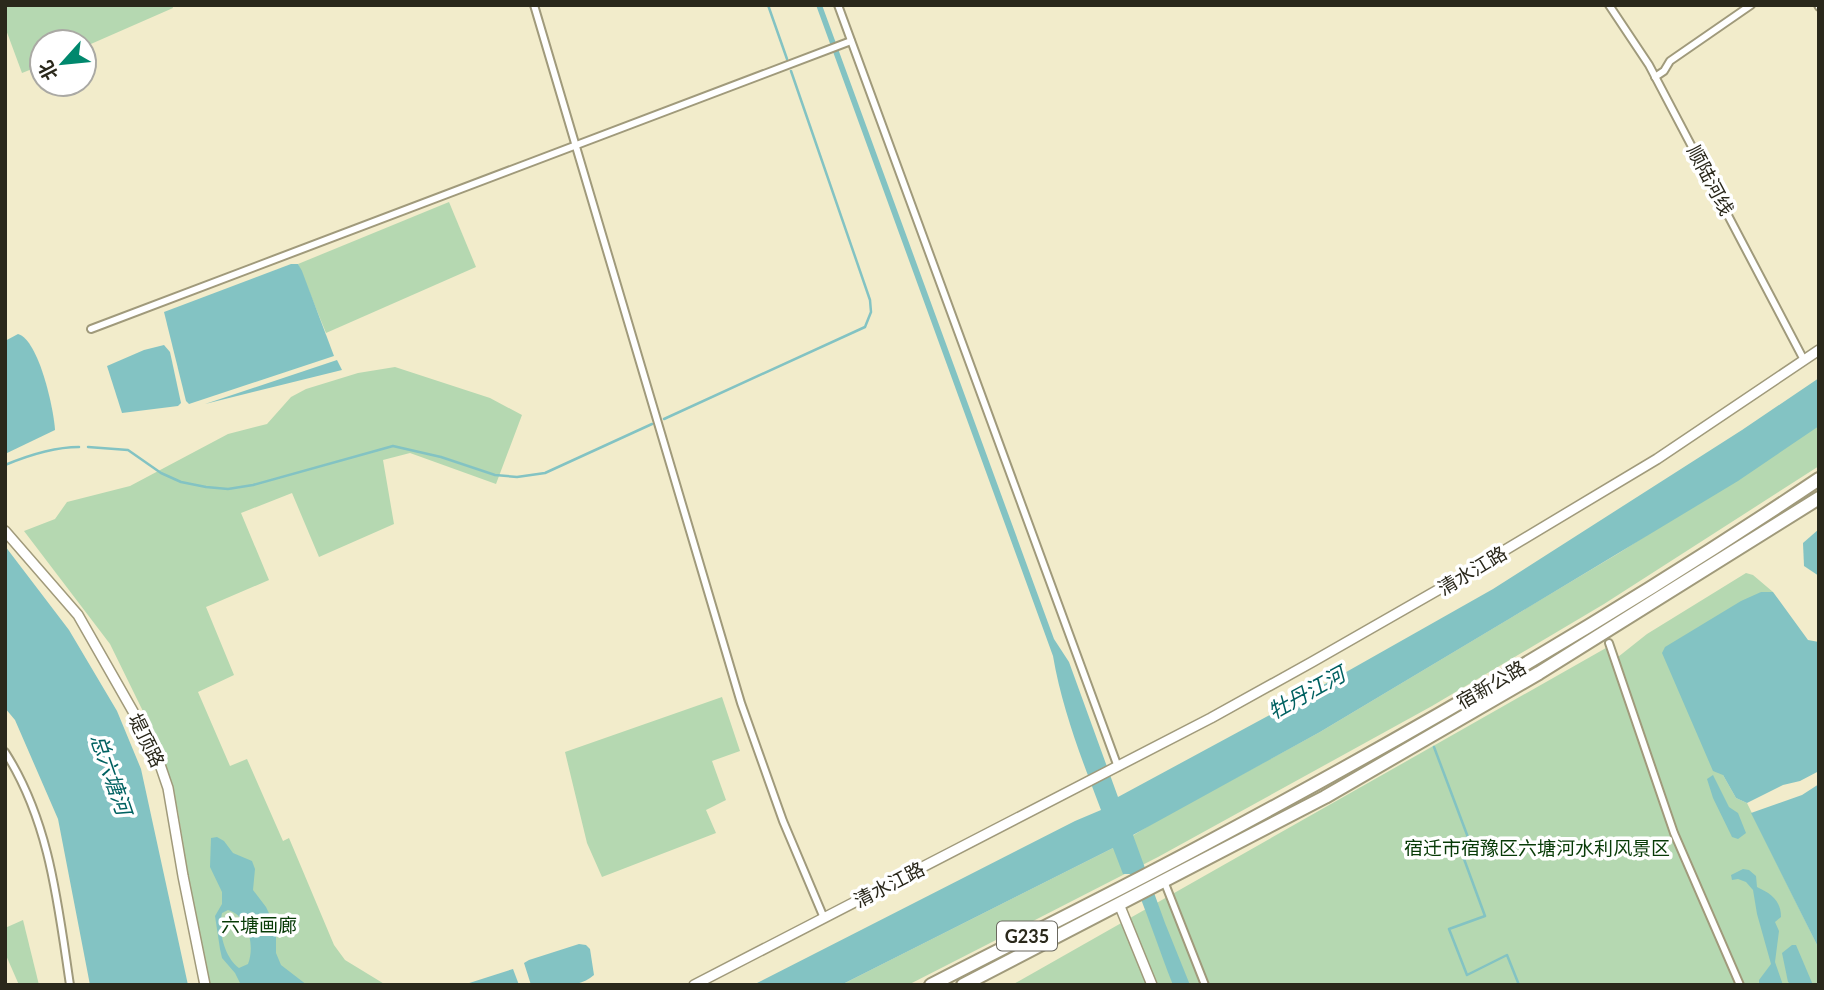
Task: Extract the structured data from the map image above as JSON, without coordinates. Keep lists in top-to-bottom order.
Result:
{
  "streets": {
    "highway": ["宿新公路", "G235"],
    "street": ["顺陆河线", "清水江路", "堤顶路"]
  },
  "crossings": [
    ["顺陆河线", "清水江路"],
    ["宿新公路", "G235"]
  ],
  "water": ["牡丹江河", "总六塘河"],
  "parks": ["宿迁市宿豫区六塘河水利风景区", "六塘画廊"],
  "north": "bottom left"
}
